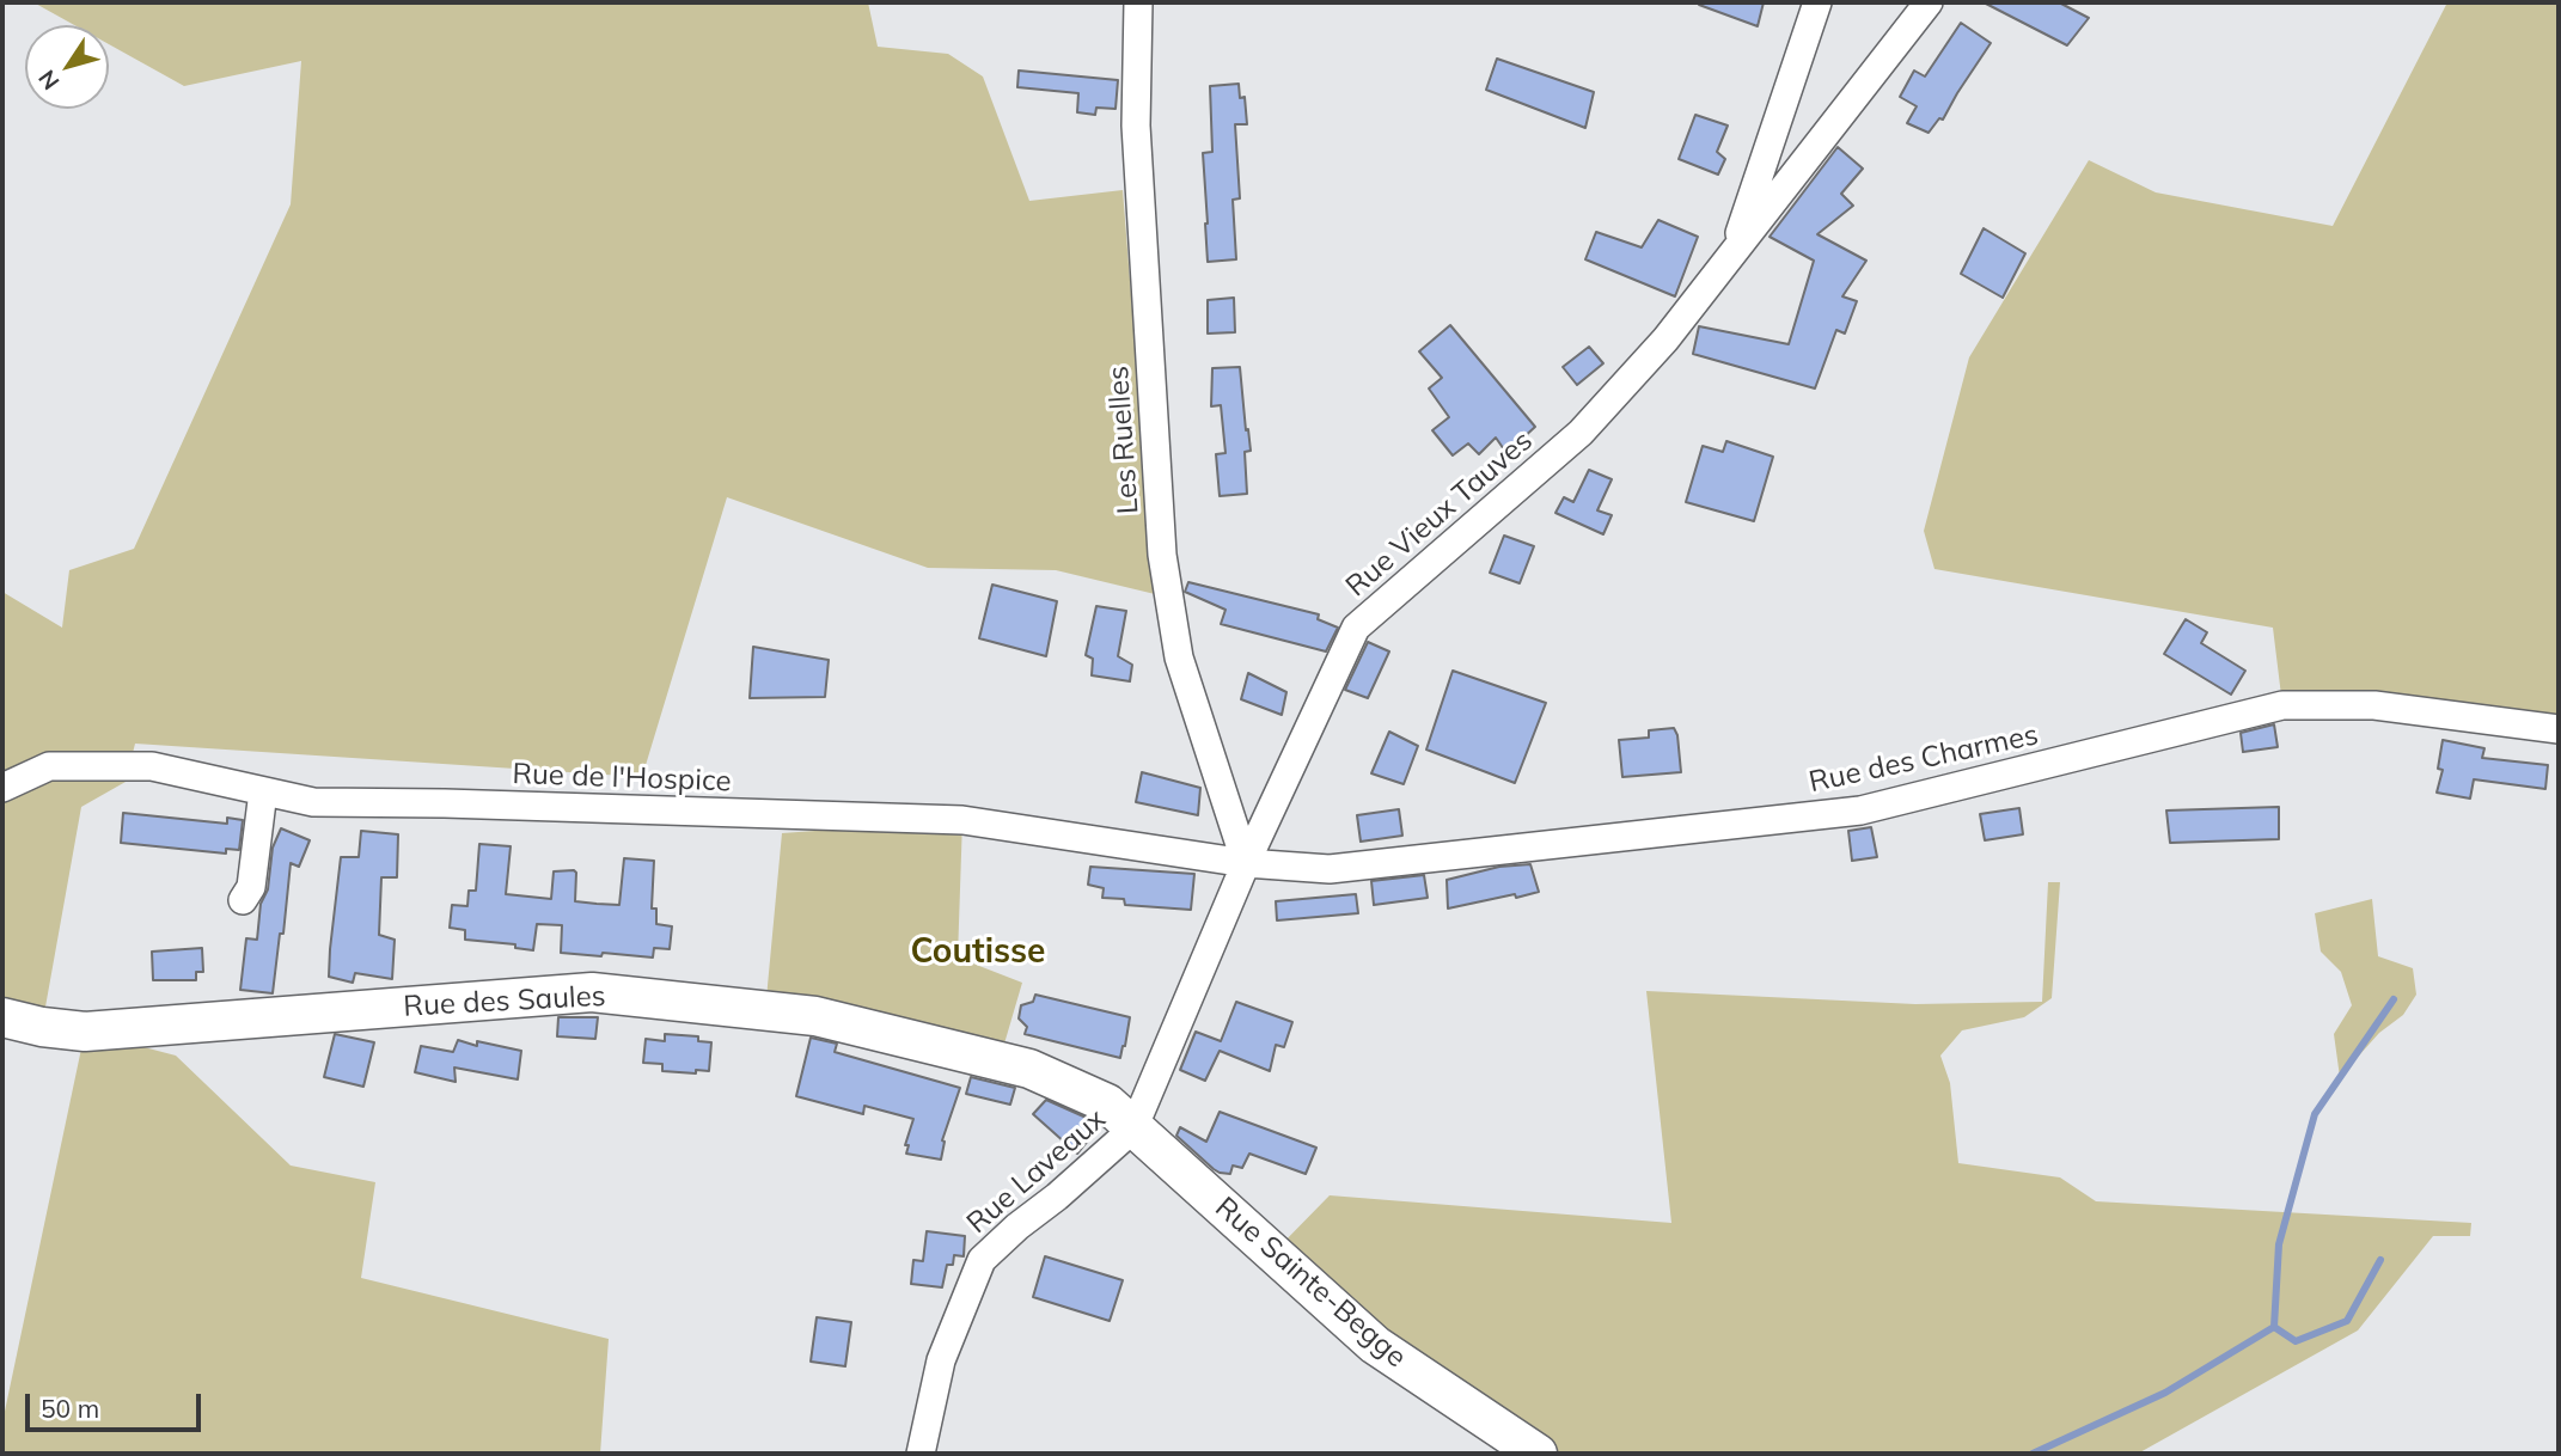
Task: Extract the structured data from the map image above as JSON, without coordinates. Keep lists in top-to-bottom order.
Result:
{
  "streets": {
    "street": [
      "Les Ruelles",
      "Rue Vieux Tauves",
      "Rue des Charmes",
      "Rue de l'Hospice",
      "Rue des Saules",
      "Rue Laveaux",
      "Rue Sainte-Begge"
    ]
  },
  "crossings": [
    ["Les Ruelles", "Rue Vieux Tauves"],
    ["Les Ruelles", "Rue des Charmes"],
    ["Les Ruelles", "Rue de l'Hospice"],
    ["Rue Vieux Tauves", "Rue des Charmes"],
    ["Rue Vieux Tauves", "Rue de l'Hospice"],
    ["Rue Vieux Tauves", "Rue des Saules"],
    ["Rue Vieux Tauves", "Rue Laveaux"],
    ["Rue Vieux Tauves", "Rue Sainte-Begge"],
    ["Rue des Charmes", "Rue de l'Hospice"],
    ["Rue des Saules", "Rue Laveaux"],
    ["Rue des Saules", "Rue Sainte-Begge"],
    ["Rue Laveaux", "Rue Sainte-Begge"]
  ],
  "districts": ["Coutisse"],
  "scale_bar": "50 m",
  "north": "bottom left"
}
